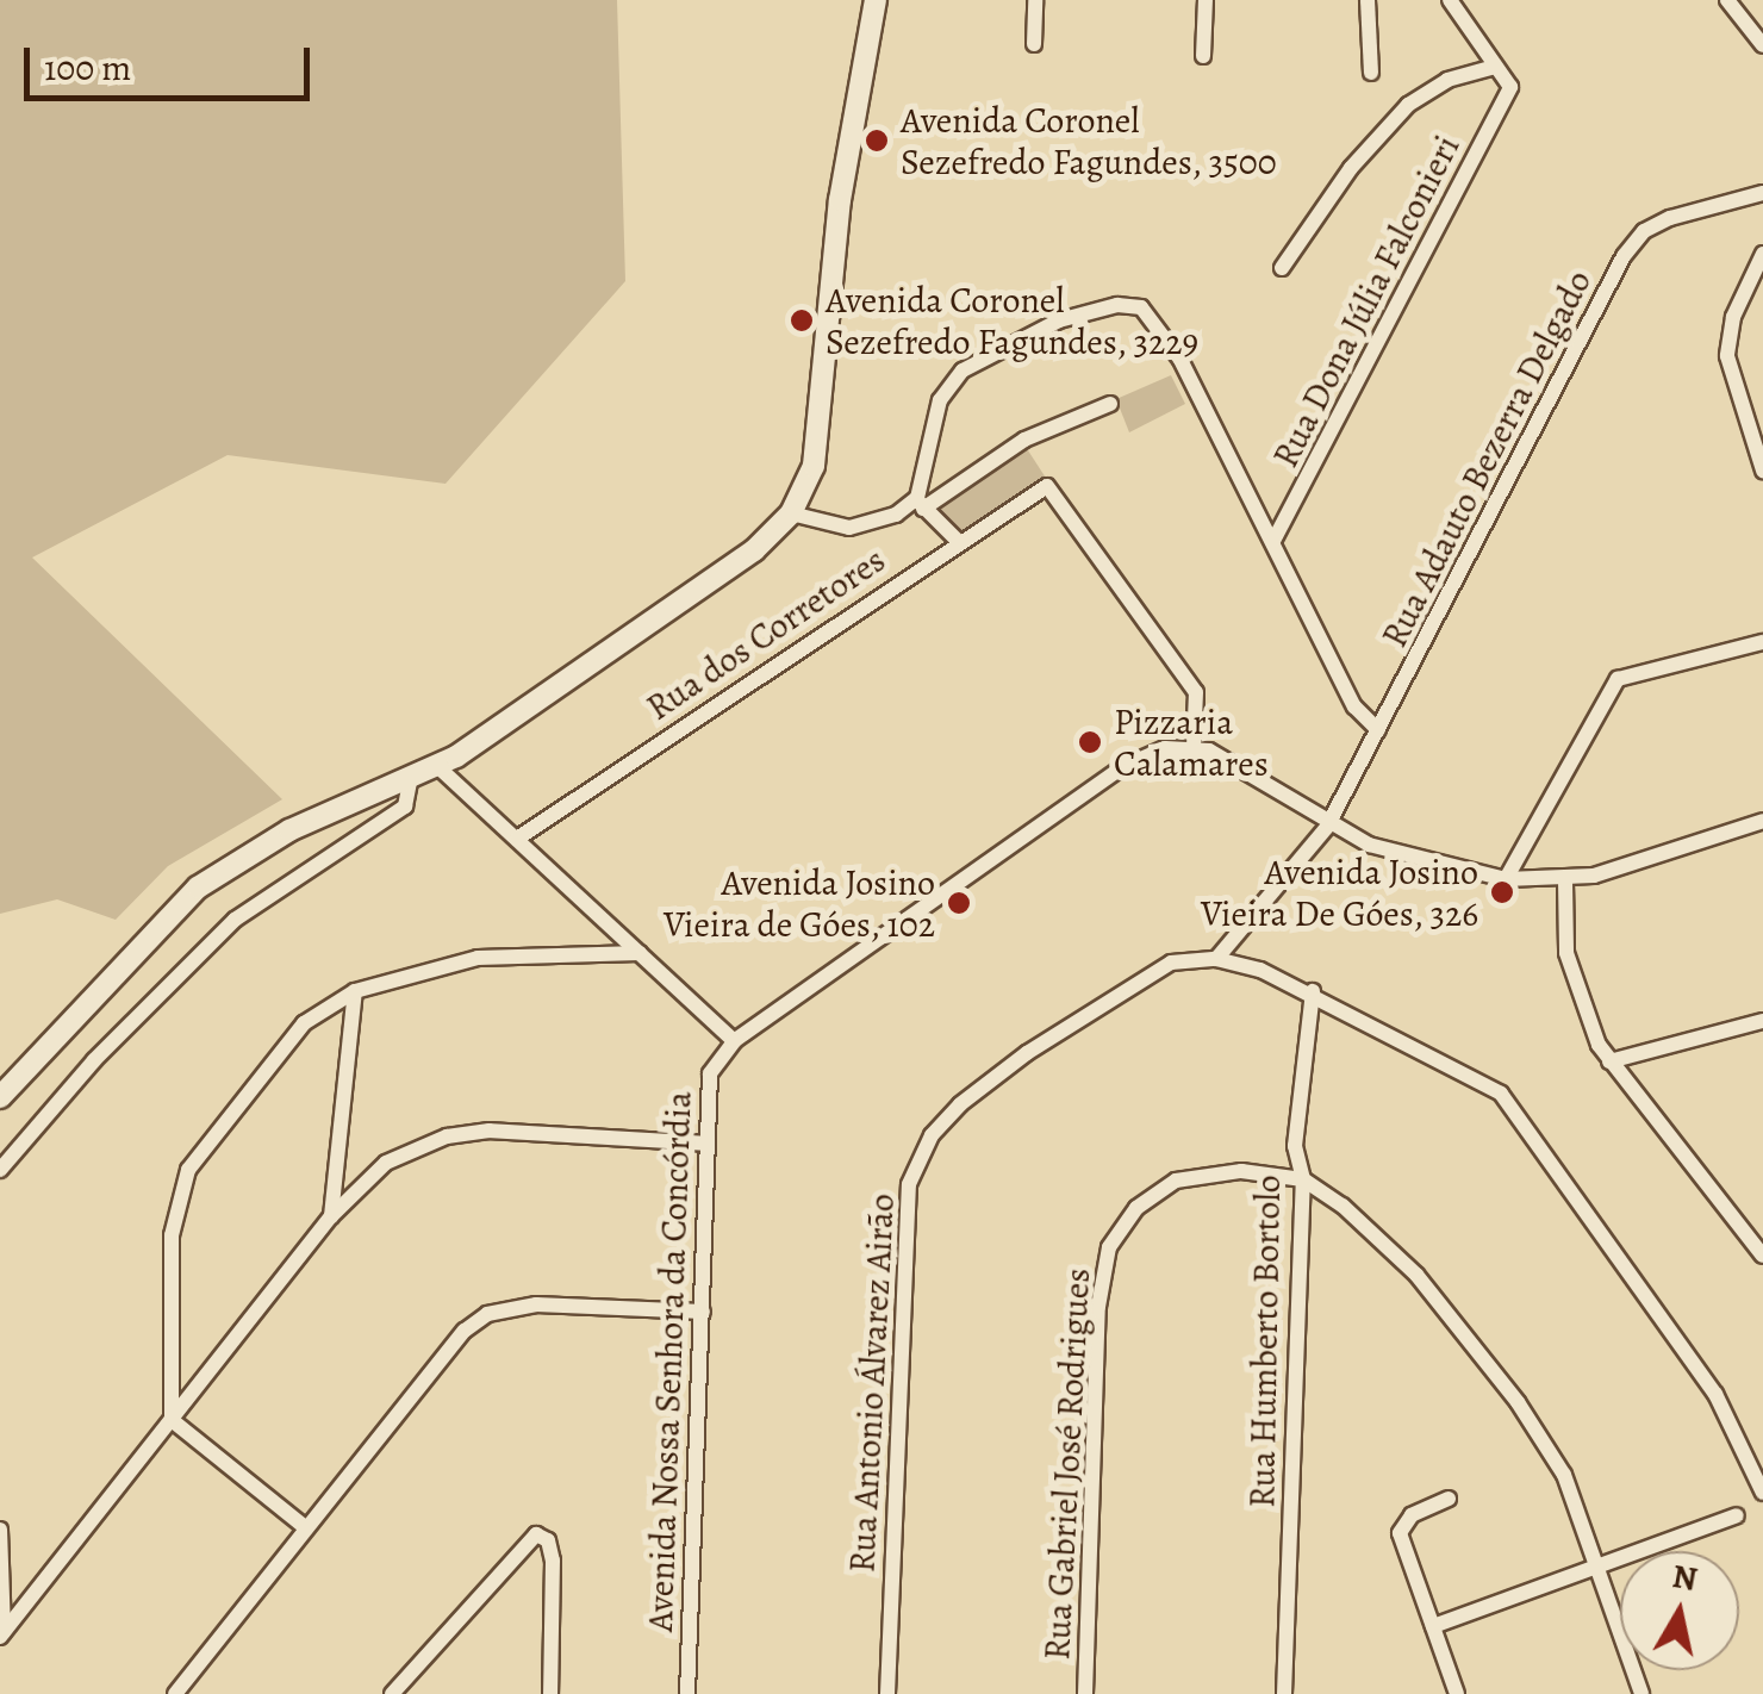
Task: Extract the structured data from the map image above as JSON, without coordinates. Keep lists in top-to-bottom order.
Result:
{
  "streets": {
    "street": [
      "Rua Dona Júlia Falconieri",
      "Rua Adauto Bezerra Delgado",
      "Rua dos Corretores",
      "Rua Humberto Bortolo",
      "Avenida Nossa Senhora da Concórdia",
      "Rua Antonio Álvarez Airão",
      "Rua Gabriel José Rodrigues"
    ]
  },
  "crossings": [
    ["Rua Adauto Bezerra Delgado", "Rua Antonio Álvarez Airão"],
    ["Rua Humberto Bortolo", "Rua Gabriel José Rodrigues"]
  ],
  "places": [
    "Avenida Coronel Sezefredo Fagundes, 3500",
    "Avenida Coronel Sezefredo Fagundes, 3229",
    "Pizzaria Calamares",
    "Avenida Josino Vieira De Góes, 326",
    "Avenida Josino Vieira de Góes, 102"
  ],
  "scale_bar": "100 m",
  "north": "top"
}
